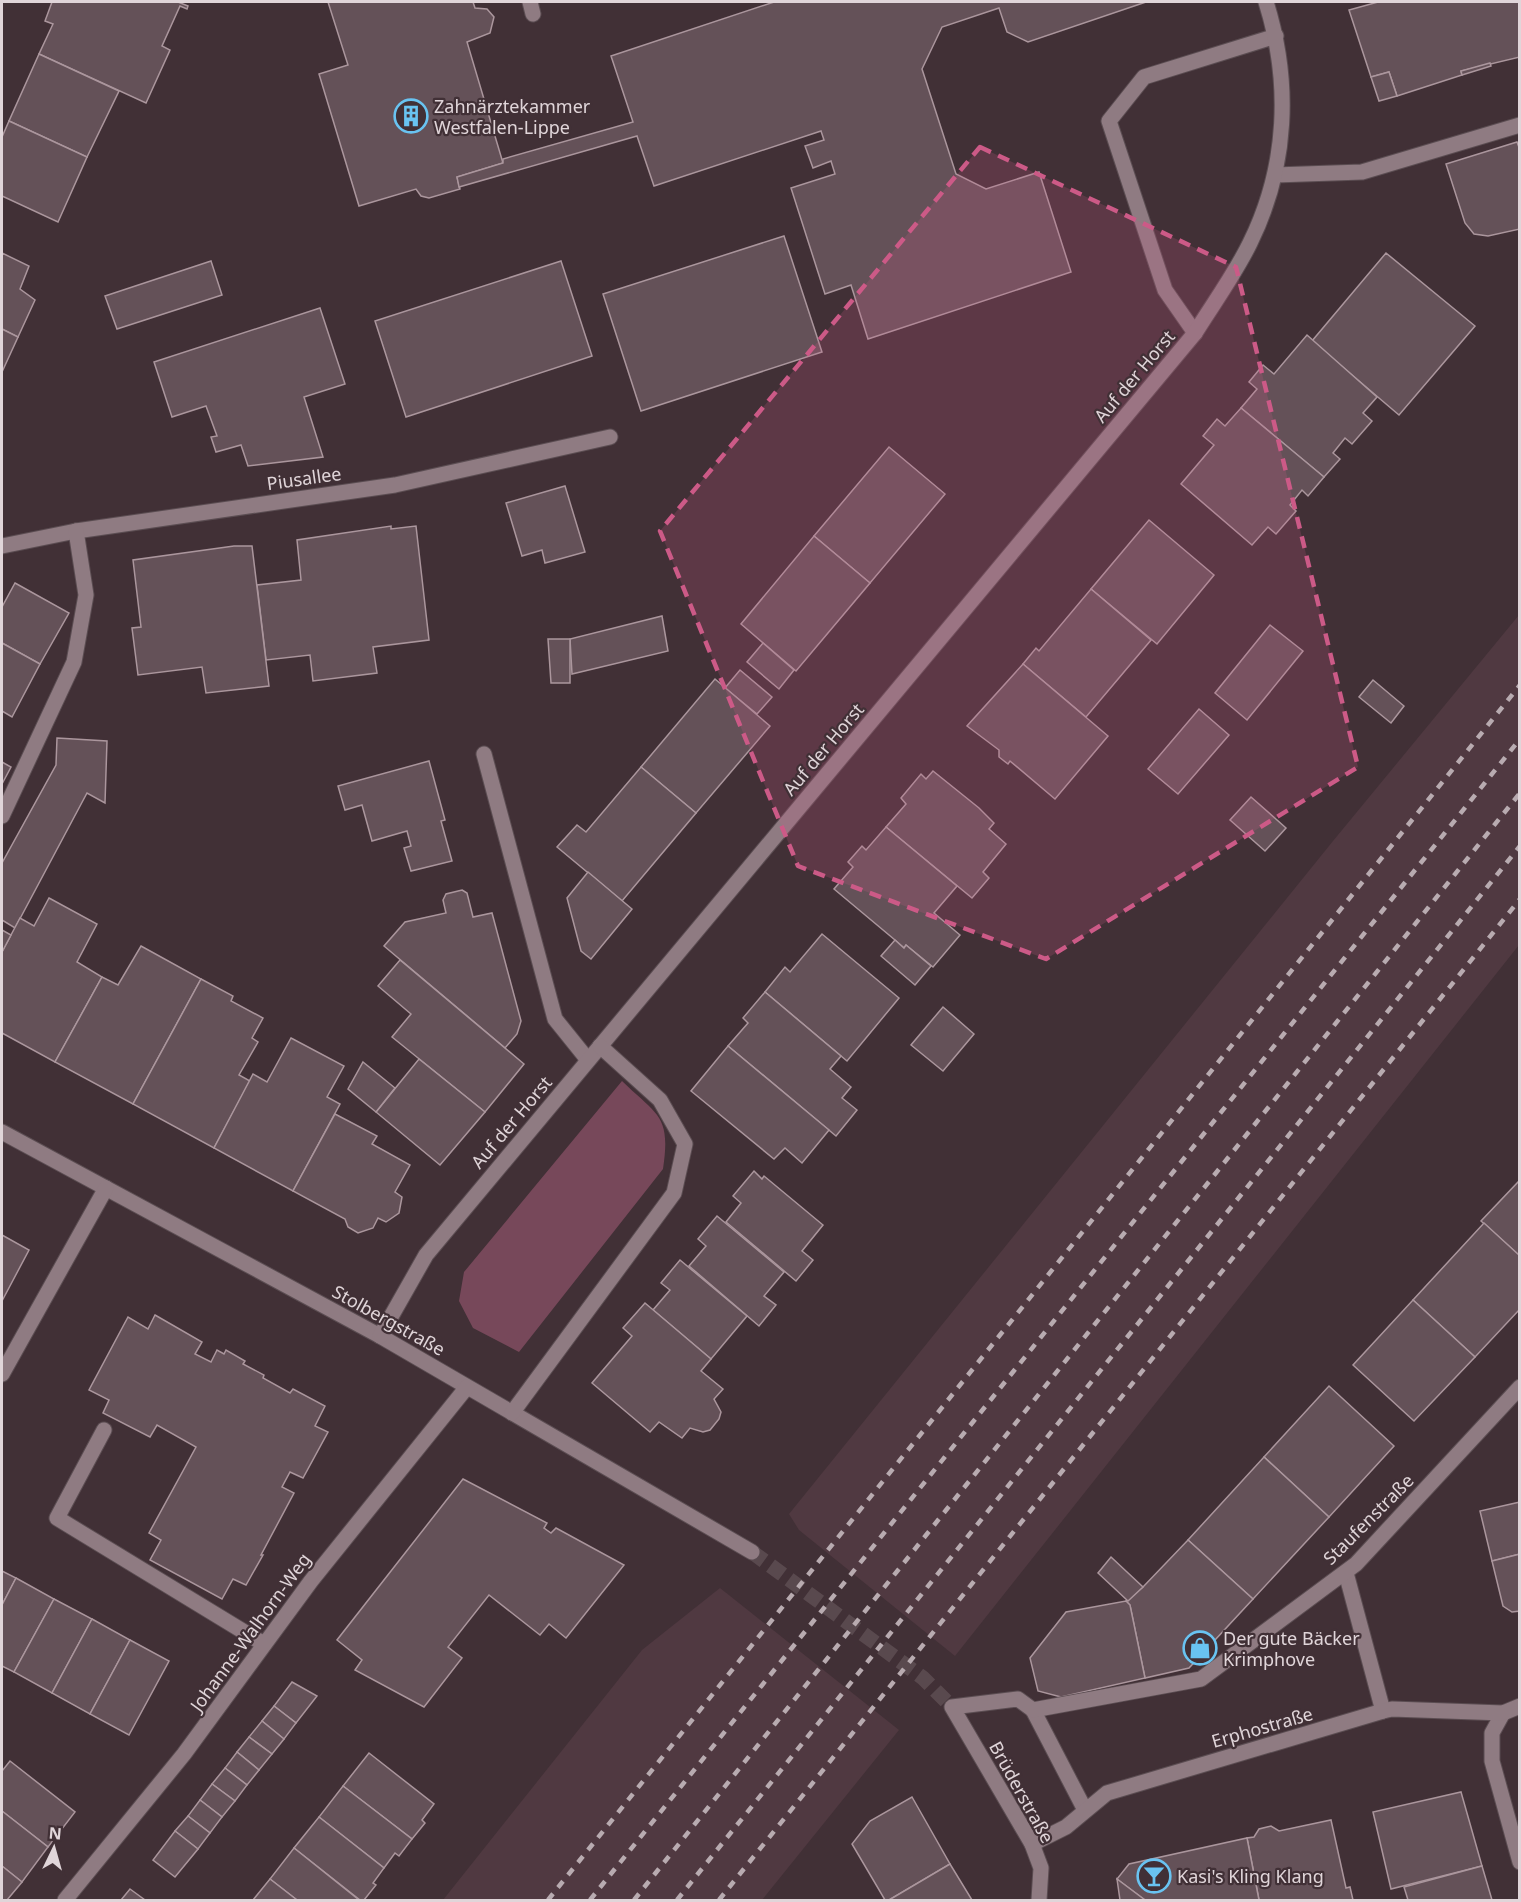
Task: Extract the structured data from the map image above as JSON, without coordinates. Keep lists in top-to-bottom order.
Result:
{
  "streets": {
    "street": [
      "Auf der Horst",
      "Piusallee",
      "Stolbergstraße",
      "Staufenstraße",
      "Johanne-Walhorn-Weg",
      "Erphostraße",
      "Brüderstraße"
    ]
  },
  "crossings": [
    ["Auf der Horst", "Stolbergstraße"],
    ["Stolbergstraße", "Johanne-Walhorn-Weg"],
    ["Staufenstraße", "Brüderstraße"],
    ["Erphostraße", "Brüderstraße"]
  ],
  "places": {
    "building": ["Zahnärztekammer Westfalen-Lippe"],
    "shop": ["Der gute Bäcker Krimphove"],
    "bar": ["Kasi's Kling Klang"]
  },
  "north": "top"
}
